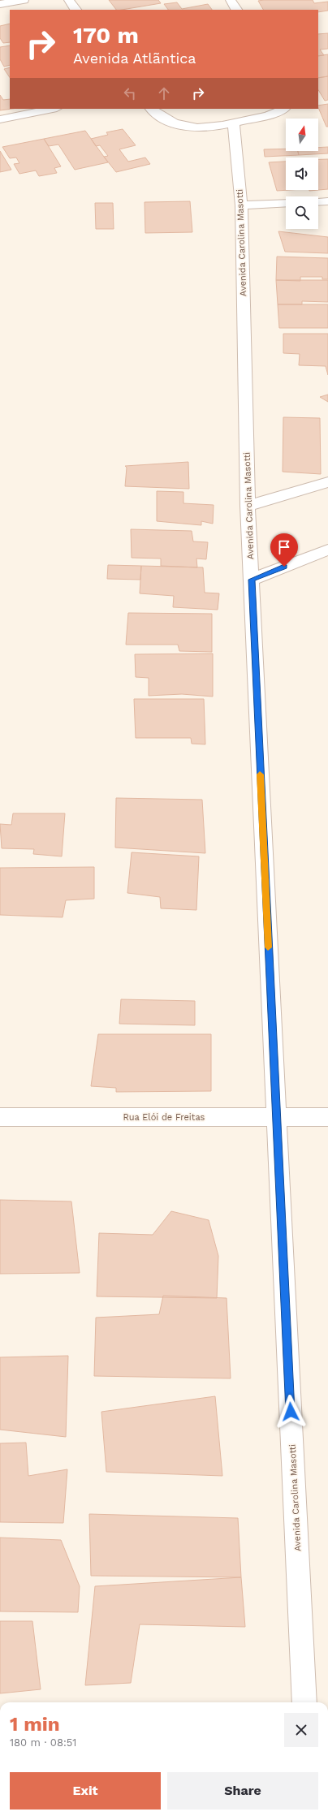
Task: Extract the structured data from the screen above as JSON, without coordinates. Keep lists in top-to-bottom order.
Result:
{
  "streets": {
    "street": ["Avenida Carolina Masotti", "Rua Elói de Freitas"]
  },
  "crossings": [
    ["Avenida Carolina Masotti", "Rua Elói de Freitas"]
  ],
  "north": "top",
  "page": {
    "turn": ["170 m", "Avenida Atlãntica"],
    "heading": ["1 min", "180 m · 08:51"],
    "buttons": ["Exit", "Share"]
  }
}
